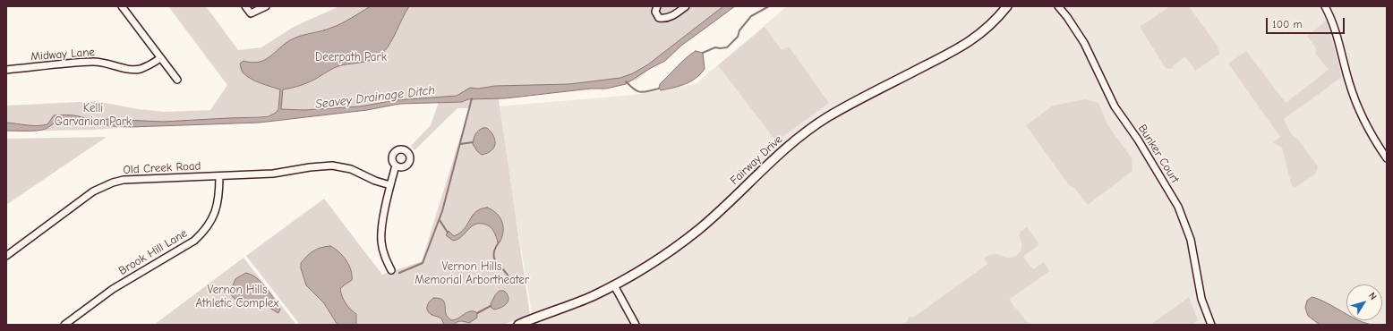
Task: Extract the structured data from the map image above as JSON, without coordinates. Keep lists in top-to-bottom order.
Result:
{
  "streets": {
    "main road": ["Fairway Drive"],
    "street": [
      "Midway Lane",
      "Bunker Court",
      "Old Creek Road",
      "Brook Hill Lane"
    ]
  },
  "crossings": [
    ["Old Creek Road", "Brook Hill Lane"]
  ],
  "water": ["Seavey Drainage Ditch"],
  "parks": [
    "Deerpath Park",
    "Kelli Garvanian Park",
    "Vernon Hills Memorial Arbortheater",
    "Vernon Hills Athletic Complex"
  ],
  "scale_bar": "100 m",
  "north": "top right"
}
